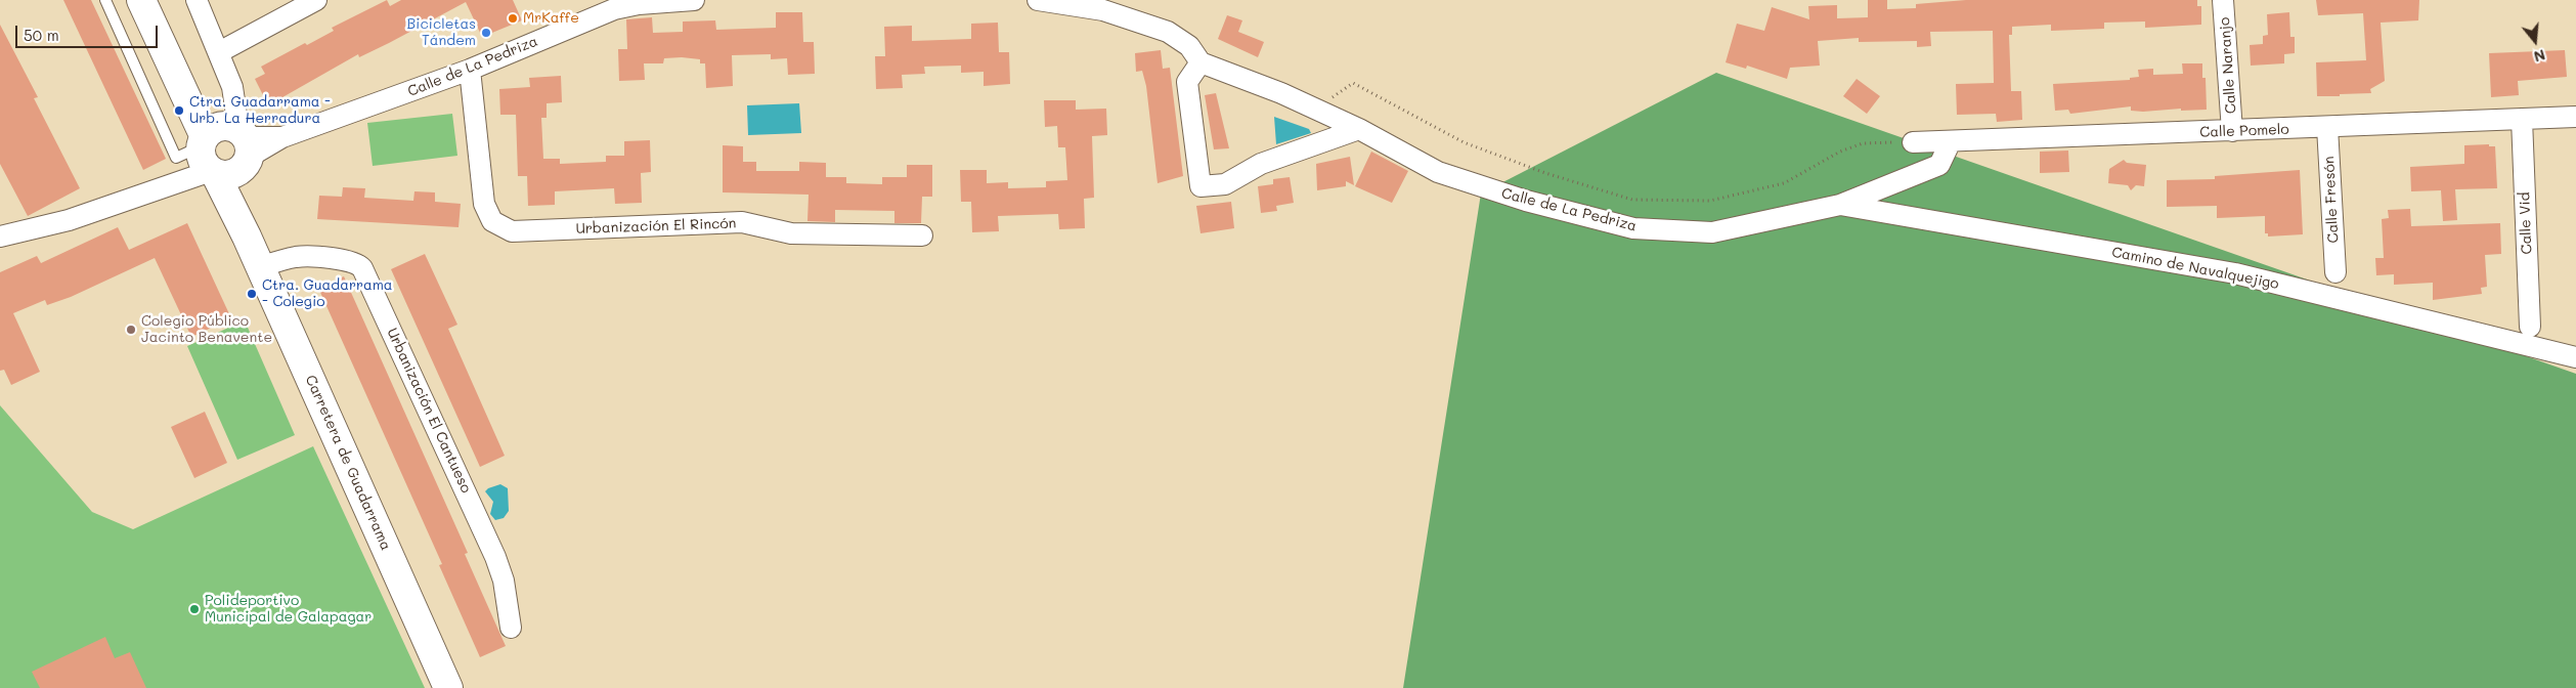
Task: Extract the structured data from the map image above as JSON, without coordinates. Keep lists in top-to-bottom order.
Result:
{
  "streets": {
    "main road": ["Carretera de Guadarrama"],
    "street": [
      "Calle Naranjo",
      "Calle de La Pedriza",
      "Calle Pomelo",
      "Calle Fresón",
      "Calle Vid",
      "Urbanización El Rincón",
      "Camino de Navalquejigo",
      "Urbanización El Cantueso"
    ]
  },
  "crossings": [
    ["Calle Naranjo", "Calle Pomelo"],
    ["Calle de La Pedriza", "Calle Pomelo"],
    ["Calle de La Pedriza", "Urbanización El Rincón"],
    ["Calle de La Pedriza", "Camino de Navalquejigo"],
    ["Calle de La Pedriza", "Carretera de Guadarrama"],
    ["Calle Pomelo", "Calle Fresón"],
    ["Calle Pomelo", "Calle Vid"],
    ["Urbanización El Cantueso", "Carretera de Guadarrama"]
  ],
  "places": [
    "MrKaffe",
    "Bicicletas Tándem",
    "Ctra. Guadarrama - Urb. La Herradura",
    "Ctra. Guadarrama - Colegio",
    "Colegio Público Jacinto Benavente",
    "Polideportivo Municipal de Galapagar"
  ],
  "scale_bar": "50 m",
  "north": "bottom"
}
